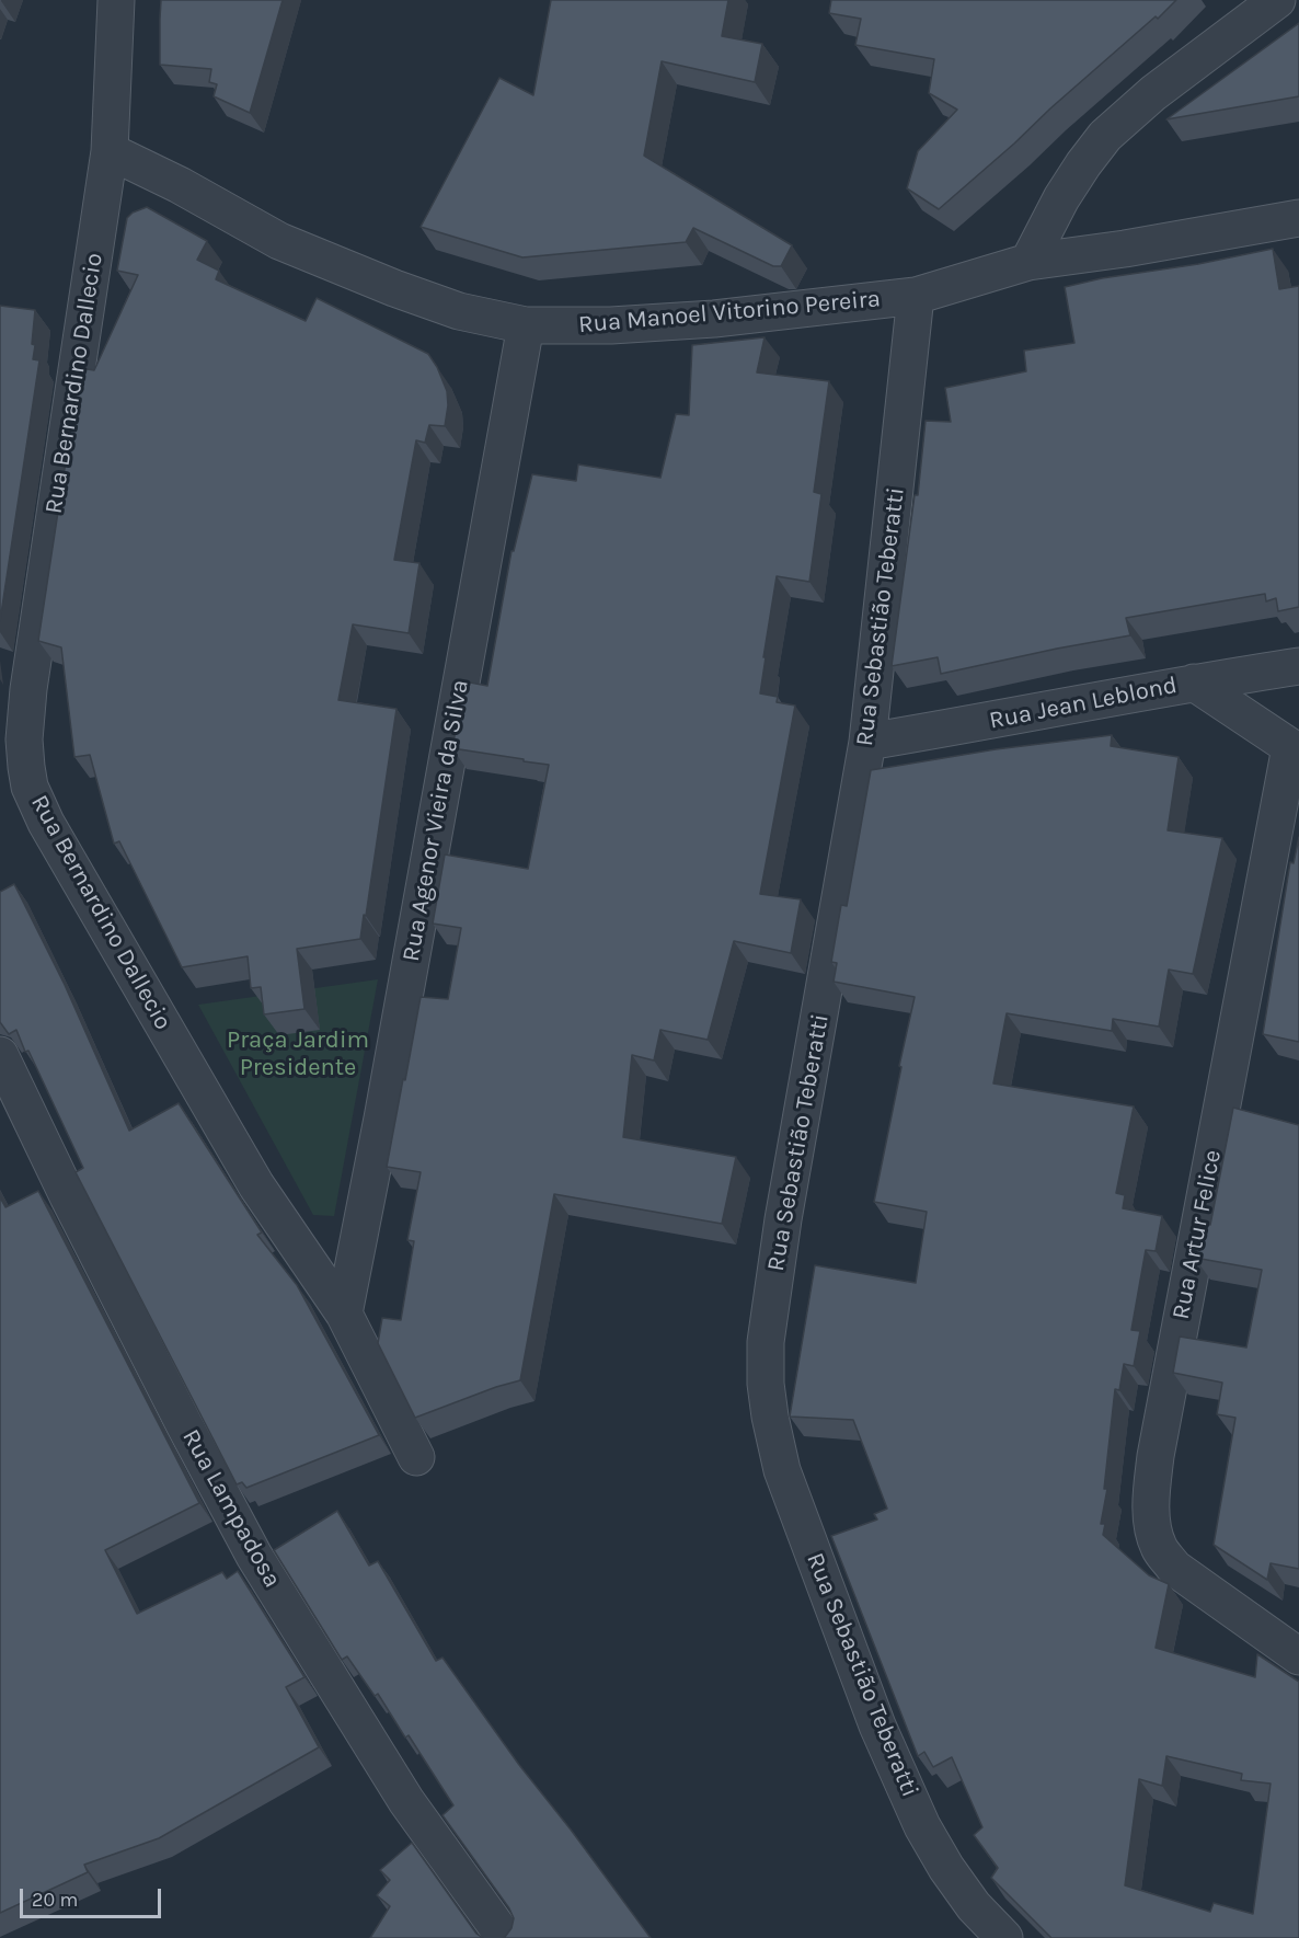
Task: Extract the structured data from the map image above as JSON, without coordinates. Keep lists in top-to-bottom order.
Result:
{
  "streets": {
    "street": [
      "Rua Manoel Vitorino Pereira",
      "Rua Bernardino Dallecio",
      "Rua Sebastião Teberatti",
      "Rua Jean Leblond",
      "Rua Agenor Vieira da Silva",
      "Rua Artur Felice",
      "Rua Lampadosa"
    ]
  },
  "crossings": [
    ["Rua Manoel Vitorino Pereira", "Rua Bernardino Dallecio"],
    ["Rua Manoel Vitorino Pereira", "Rua Sebastião Teberatti"],
    ["Rua Manoel Vitorino Pereira", "Rua Agenor Vieira da Silva"],
    ["Rua Bernardino Dallecio", "Rua Agenor Vieira da Silva"],
    ["Rua Sebastião Teberatti", "Rua Jean Leblond"]
  ],
  "parks": ["Praça Jardim Presidente"],
  "scale_bar": "20 m"
}
